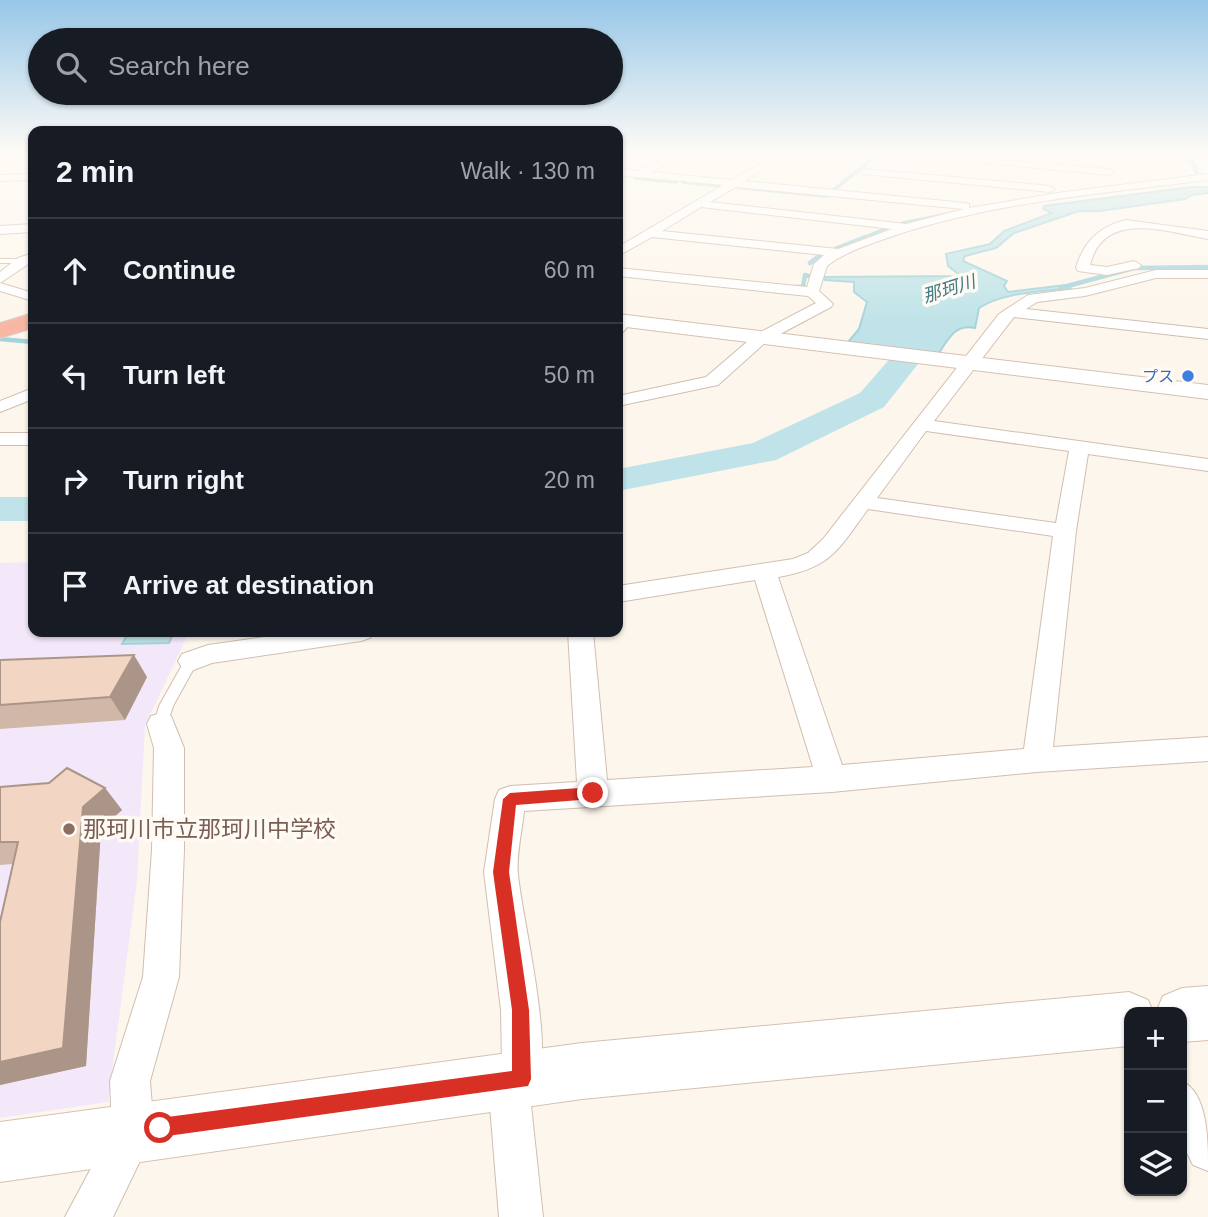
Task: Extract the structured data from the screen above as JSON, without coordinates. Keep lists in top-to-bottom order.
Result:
{
  "water": ["那珂川"],
  "places": ["プス", "那珂川市立那珂川中学校"],
  "page": {
    "search": "Search here",
    "heading": ["2 min", "Walk · 130 m"],
    "list": [
      ["Continue", "60 m"],
      ["Turn left", "50 m"],
      ["Turn right", "20 m"],
      "Arrive at destination"
    ],
    "map_buttons": ["+", "−"]
  }
}
